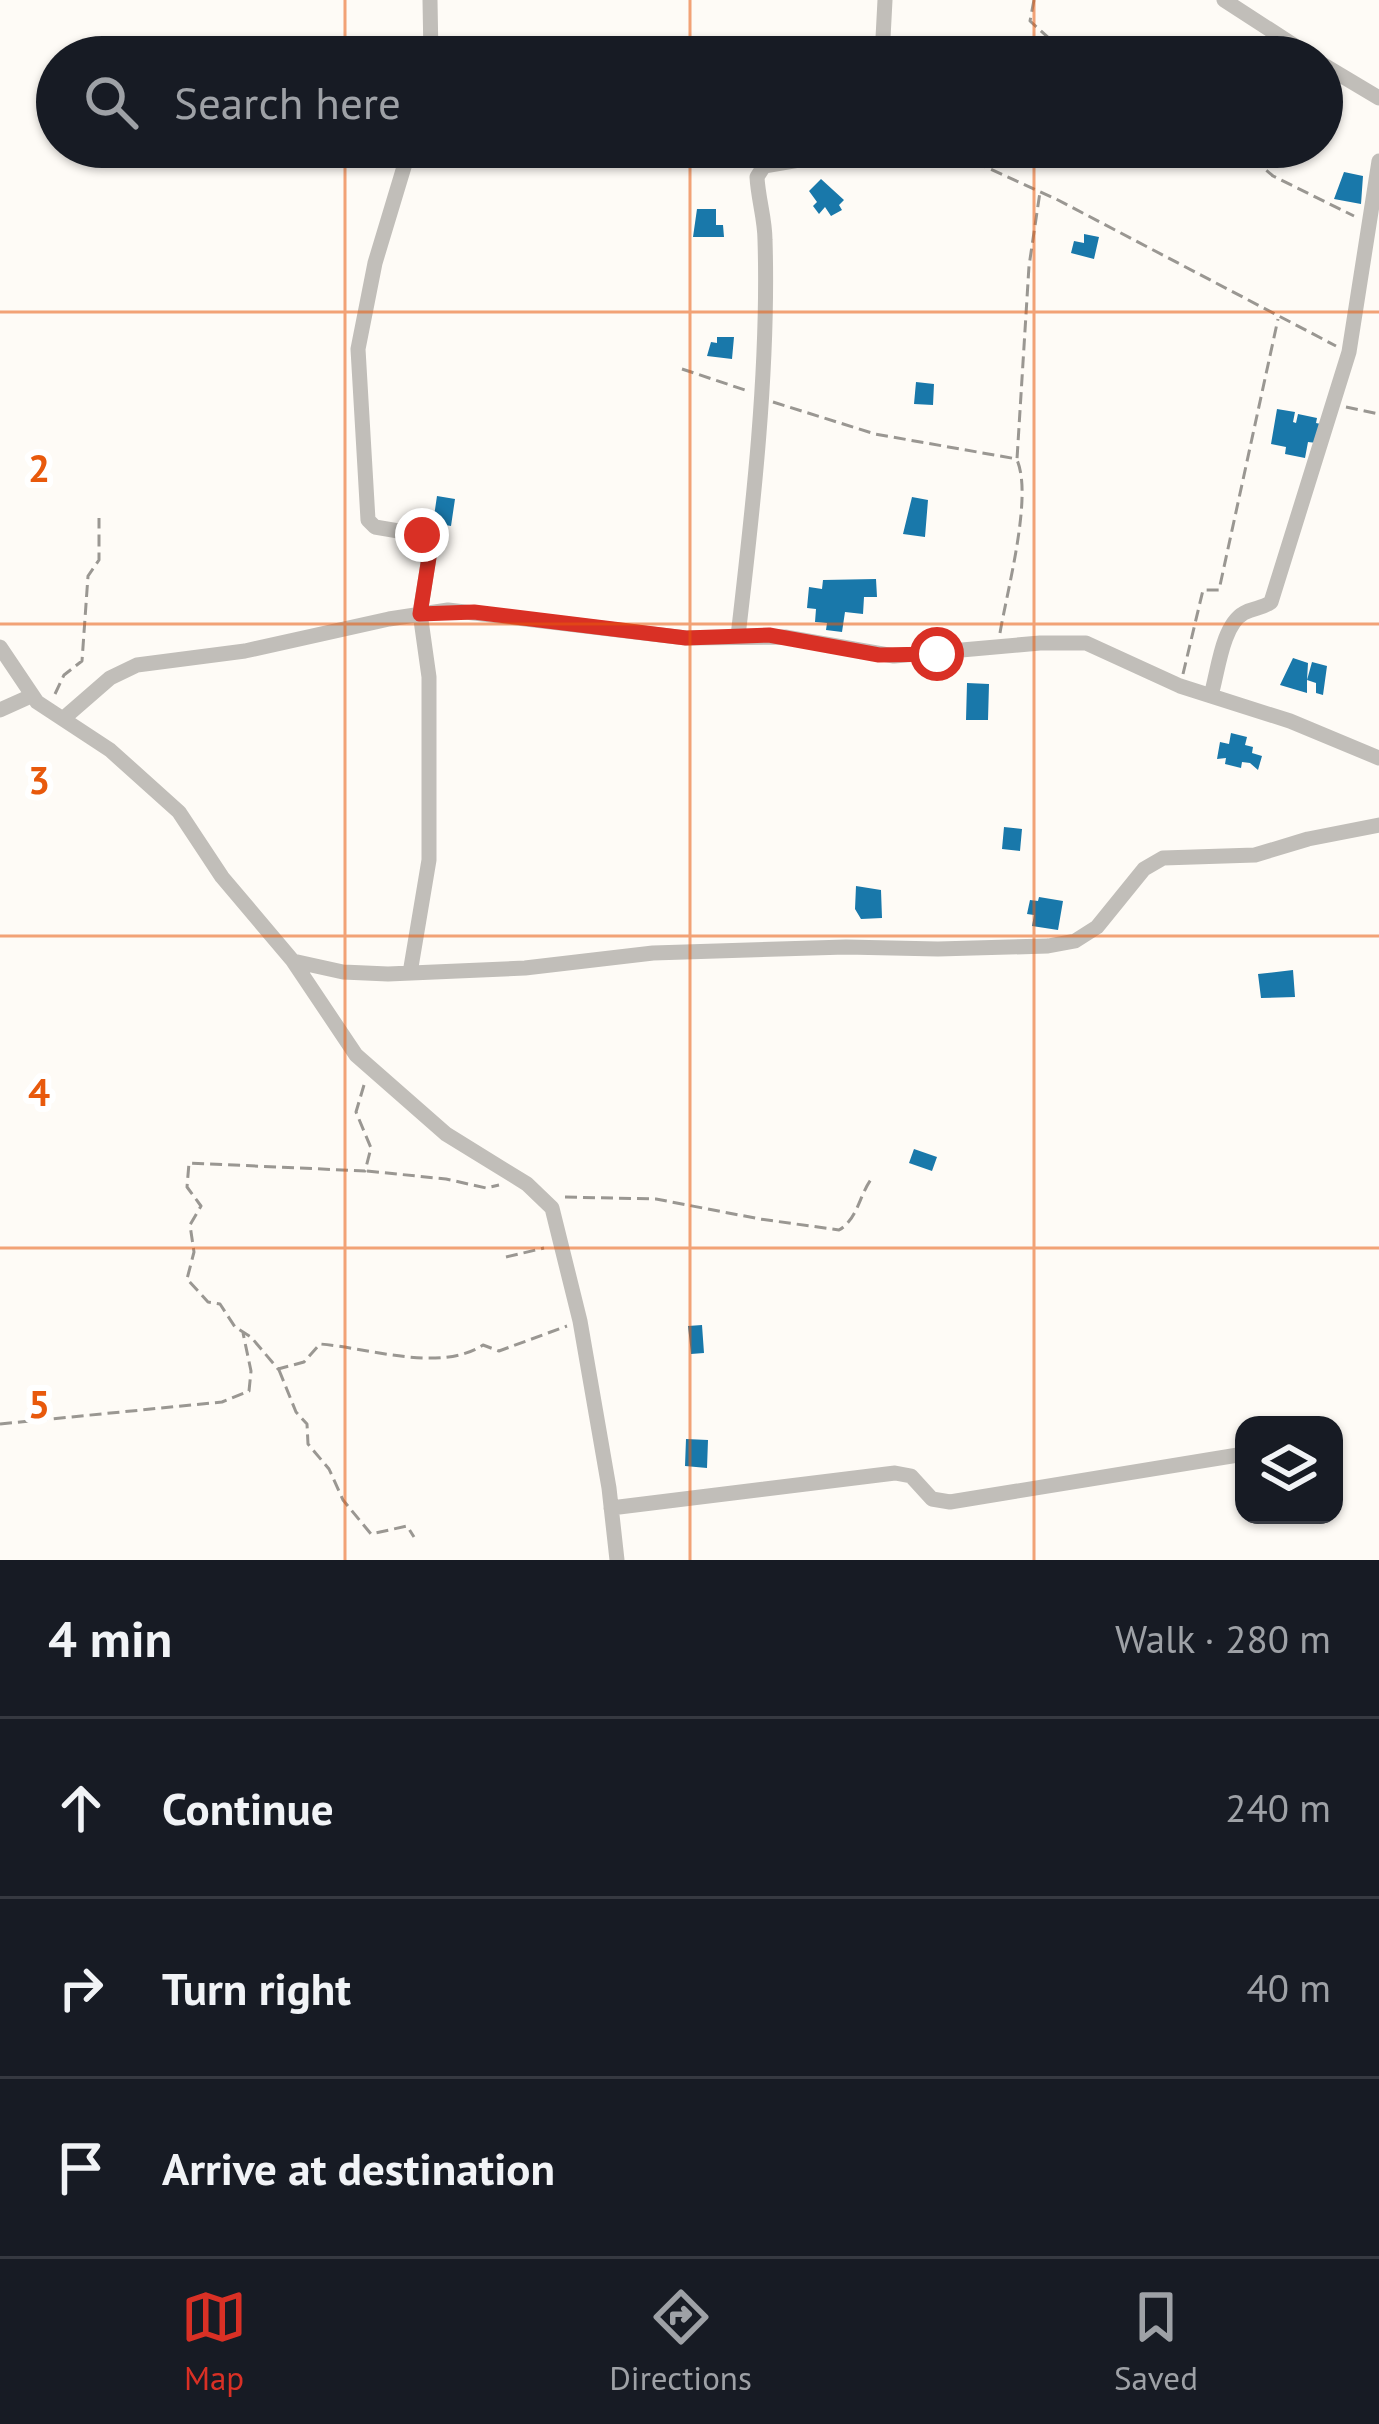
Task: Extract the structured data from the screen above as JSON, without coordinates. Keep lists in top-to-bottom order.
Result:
{
  "page": {
    "search": "Search here",
    "heading": ["4 min", "Walk · 280 m"],
    "list": [
      ["Continue", "240 m"],
      ["Turn right", "40 m"],
      "Arrive at destination"
    ],
    "nav": ["Map", "Directions", "Saved"]
  },
  "grid": {
    "rows": [
      "2",
      "3",
      "4",
      "5"
    ]
  }
}
